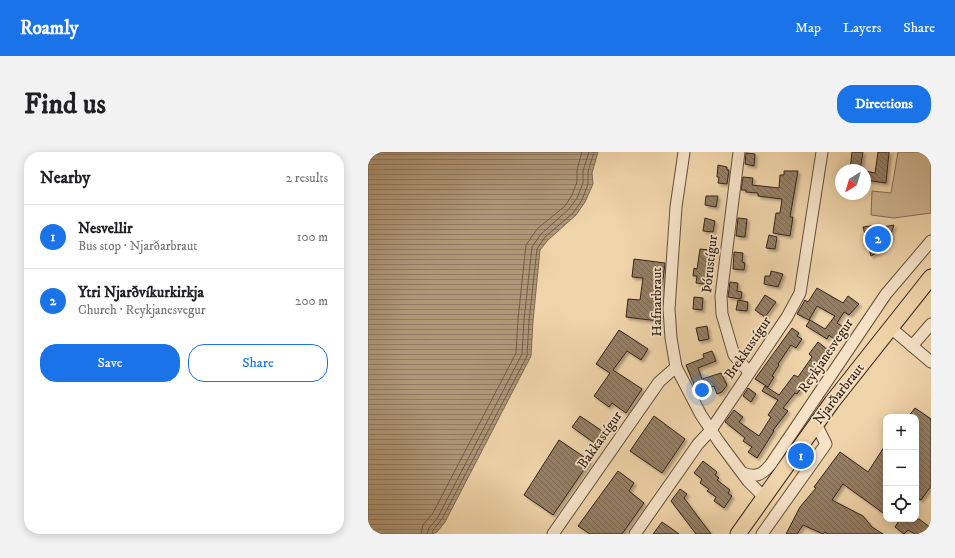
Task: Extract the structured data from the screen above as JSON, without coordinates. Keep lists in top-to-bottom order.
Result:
{
  "streets": {
    "main road": ["Njarðarbraut"],
    "street": [
      "Þórustígur",
      "Hafnarbraut",
      "Brekkustígur",
      "Reykjanesvegur",
      "Bakkastígur"
    ]
  },
  "crossings": [
    ["Þórustígur", "Brekkustígur"],
    ["Hafnarbraut", "Brekkustígur"],
    ["Hafnarbraut", "Reykjanesvegur"],
    ["Hafnarbraut", "Njarðarbraut"],
    ["Hafnarbraut", "Bakkastígur"]
  ],
  "north": "bottom left",
  "page": {
    "header": "Roamly",
    "nav": ["Map", "Layers", "Share"],
    "buttons": [
      "Directions",
      ["Save", "Share"]
    ],
    "title": "Find us",
    "heading": ["Nearby", "2 results"],
    "list": [
      {
        "mark": "1",
        "name": "Nesvellir",
        "note": "Bus stop · Njarðarbraut",
        "value": "100 m"
      },
      {
        "mark": "2",
        "name": "Ytri Njarðvíkurkirkja",
        "note": "Church · Reykjanesvegur",
        "value": "200 m"
      }
    ],
    "pins": ["2", "1"],
    "map_buttons": ["+", "−"]
  }
}
